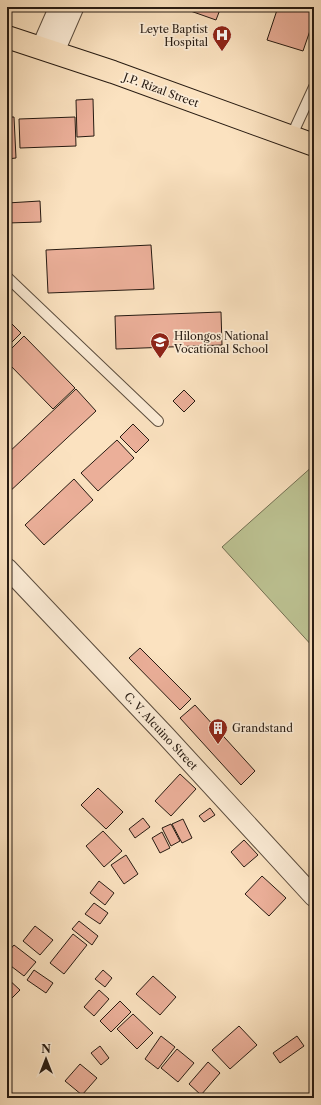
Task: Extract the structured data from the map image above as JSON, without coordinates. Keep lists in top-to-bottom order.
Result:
{
  "streets": {
    "main road": ["J.P. Rizal Street"],
    "street": ["C. V. Alcuino Street"]
  },
  "places": {
    "hospital": ["Leyte Baptist Hospital"],
    "school or university": ["Hilongos National Vocational School"],
    "building": ["Grandstand"]
  },
  "north": "top"
}
